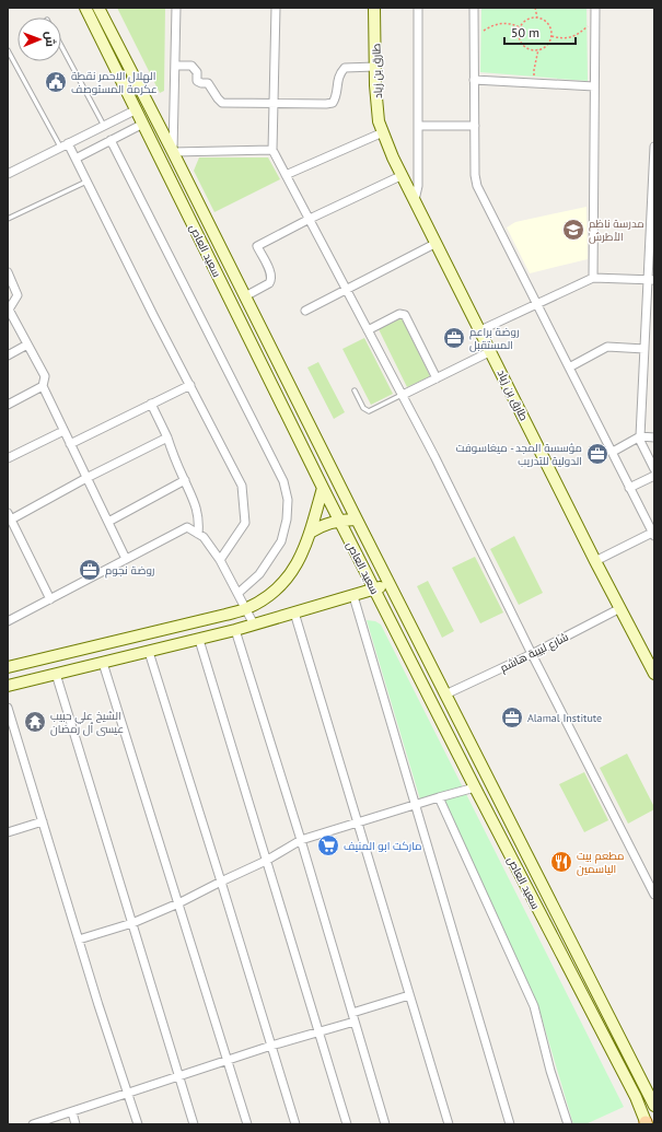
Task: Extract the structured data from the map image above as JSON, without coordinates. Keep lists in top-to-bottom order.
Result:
{
  "streets": {
    "main road": ["طارق بن زياد", "سعيد العاص"],
    "street": ["شارع لبيبة هاشم"]
  },
  "crossings": [
    ["طارق بن زياد", "شارع لبيبة هاشم"]
  ],
  "places": {
    "public building": ["الهلال الاحمر نقطة عكرمة المستوصف"],
    "school or university": ["مدرسة ناظم الأطرش"],
    "office": [
      "روضة براعم المستقبل",
      "مؤسسة المجد - ميغاسوفت الدولية للتدريب",
      "روضة نجوم",
      "Alamal Institute"
    ],
    "temple": ["الشيخ علي حبيب عيسى ٱل رمضان"],
    "supermarket": ["ماركت ابو المنيف"],
    "restaurant": ["مطعم بيت الياسمين"]
  },
  "scale_bar": "50 m",
  "north": "right"
}
